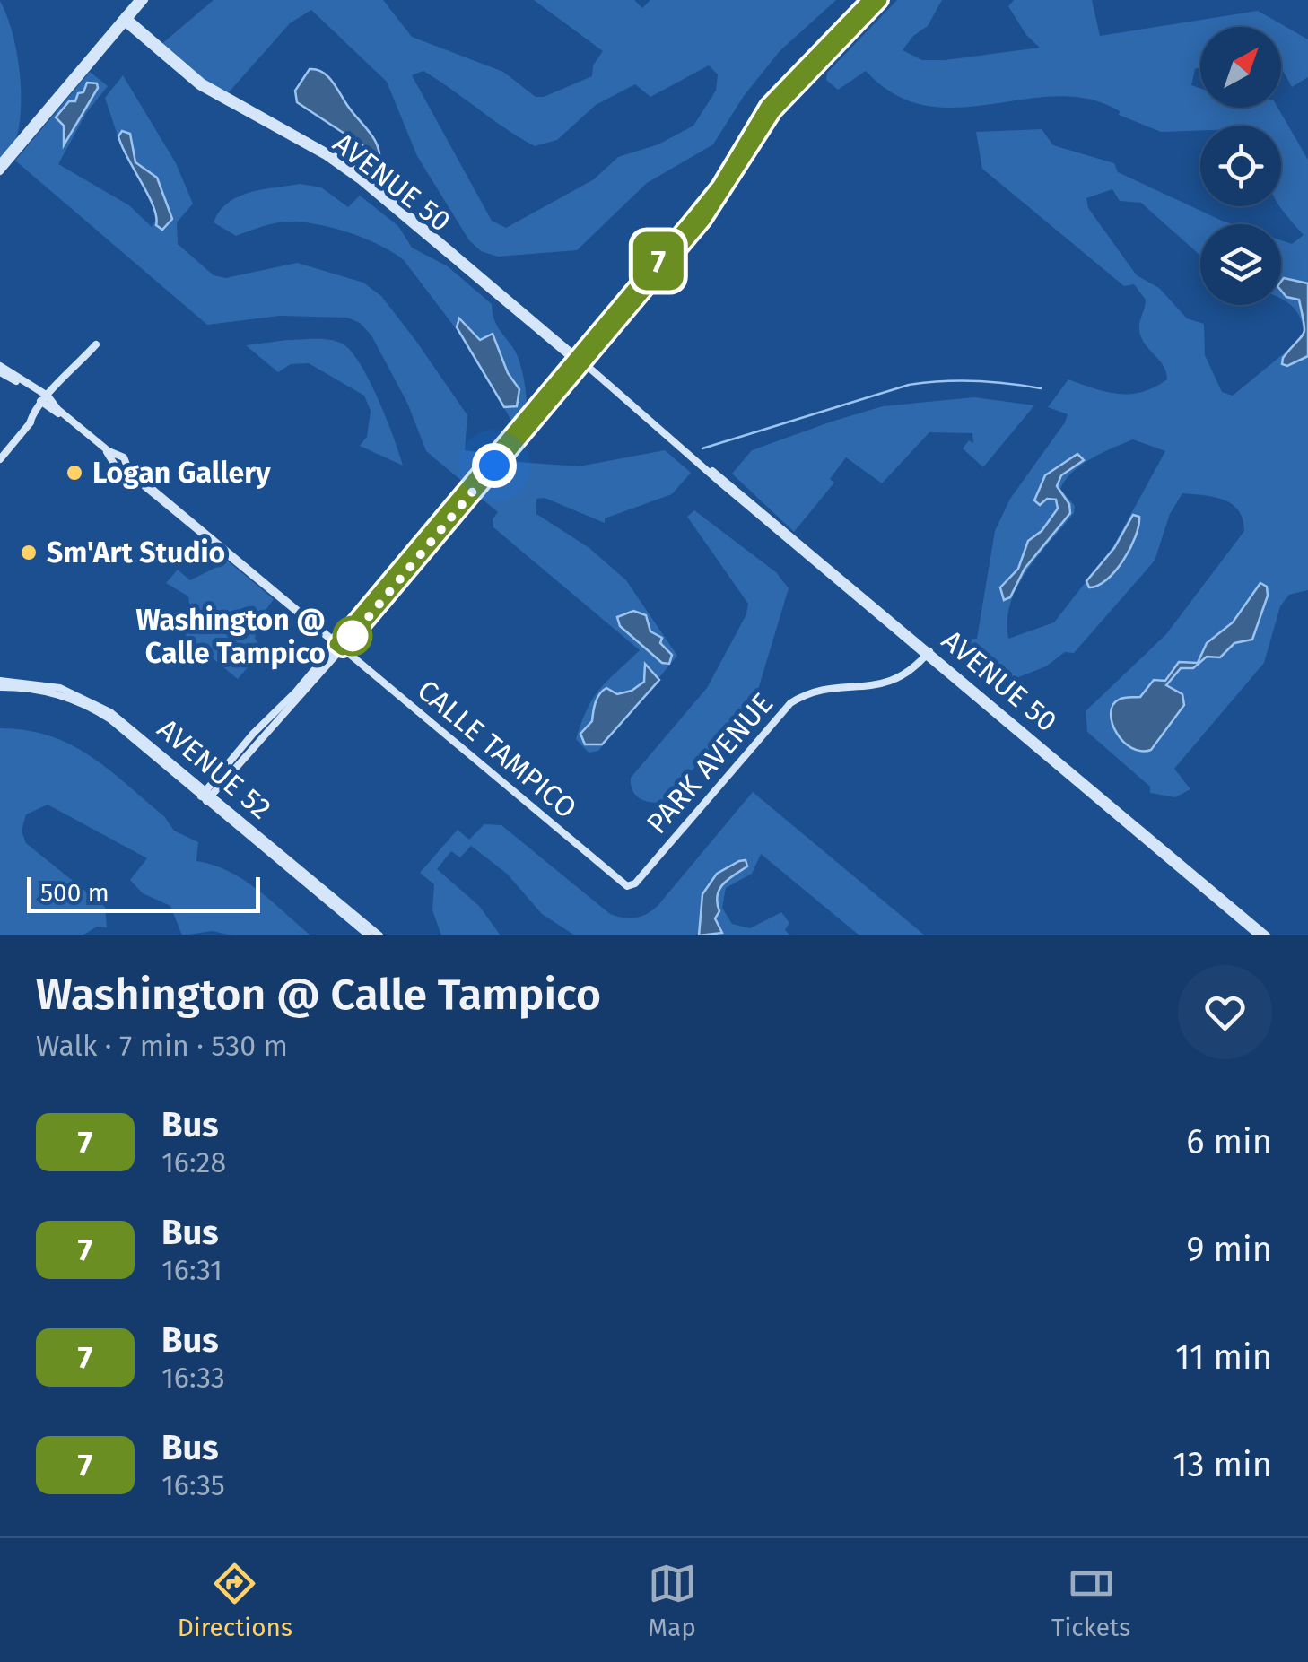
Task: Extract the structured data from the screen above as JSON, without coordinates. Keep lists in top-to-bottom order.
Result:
{
  "streets": {
    "main road": [
      "AVENUE 50",
      "CALLE TAMPICO",
      "PARK AVENUE",
      "AVENUE 52"
    ]
  },
  "crossings": [
    ["AVENUE 50", "PARK AVENUE"],
    ["CALLE TAMPICO", "PARK AVENUE"]
  ],
  "places": ["Logan Gallery", "Sm'Art Studio", "Washington @ Calle Tampico"],
  "lines": ["bus line 7"],
  "scale_bar": "500 m",
  "north": "top right",
  "page": {
    "on_map": "7",
    "scale": "500 m",
    "heading": ["Washington @ Calle Tampico", "Walk · 7 min · 530 m"],
    "list": [
      {
        "mark": "7",
        "name": "Bus",
        "note": "16:28",
        "value": "6 min"
      },
      {
        "mark": "7",
        "name": "Bus",
        "note": "16:31",
        "value": "9 min"
      },
      {
        "mark": "7",
        "name": "Bus",
        "note": "16:33",
        "value": "11 min"
      },
      {
        "mark": "7",
        "name": "Bus",
        "note": "16:35",
        "value": "13 min"
      }
    ],
    "tabs": ["Directions", "Map", "Tickets"]
  }
}
